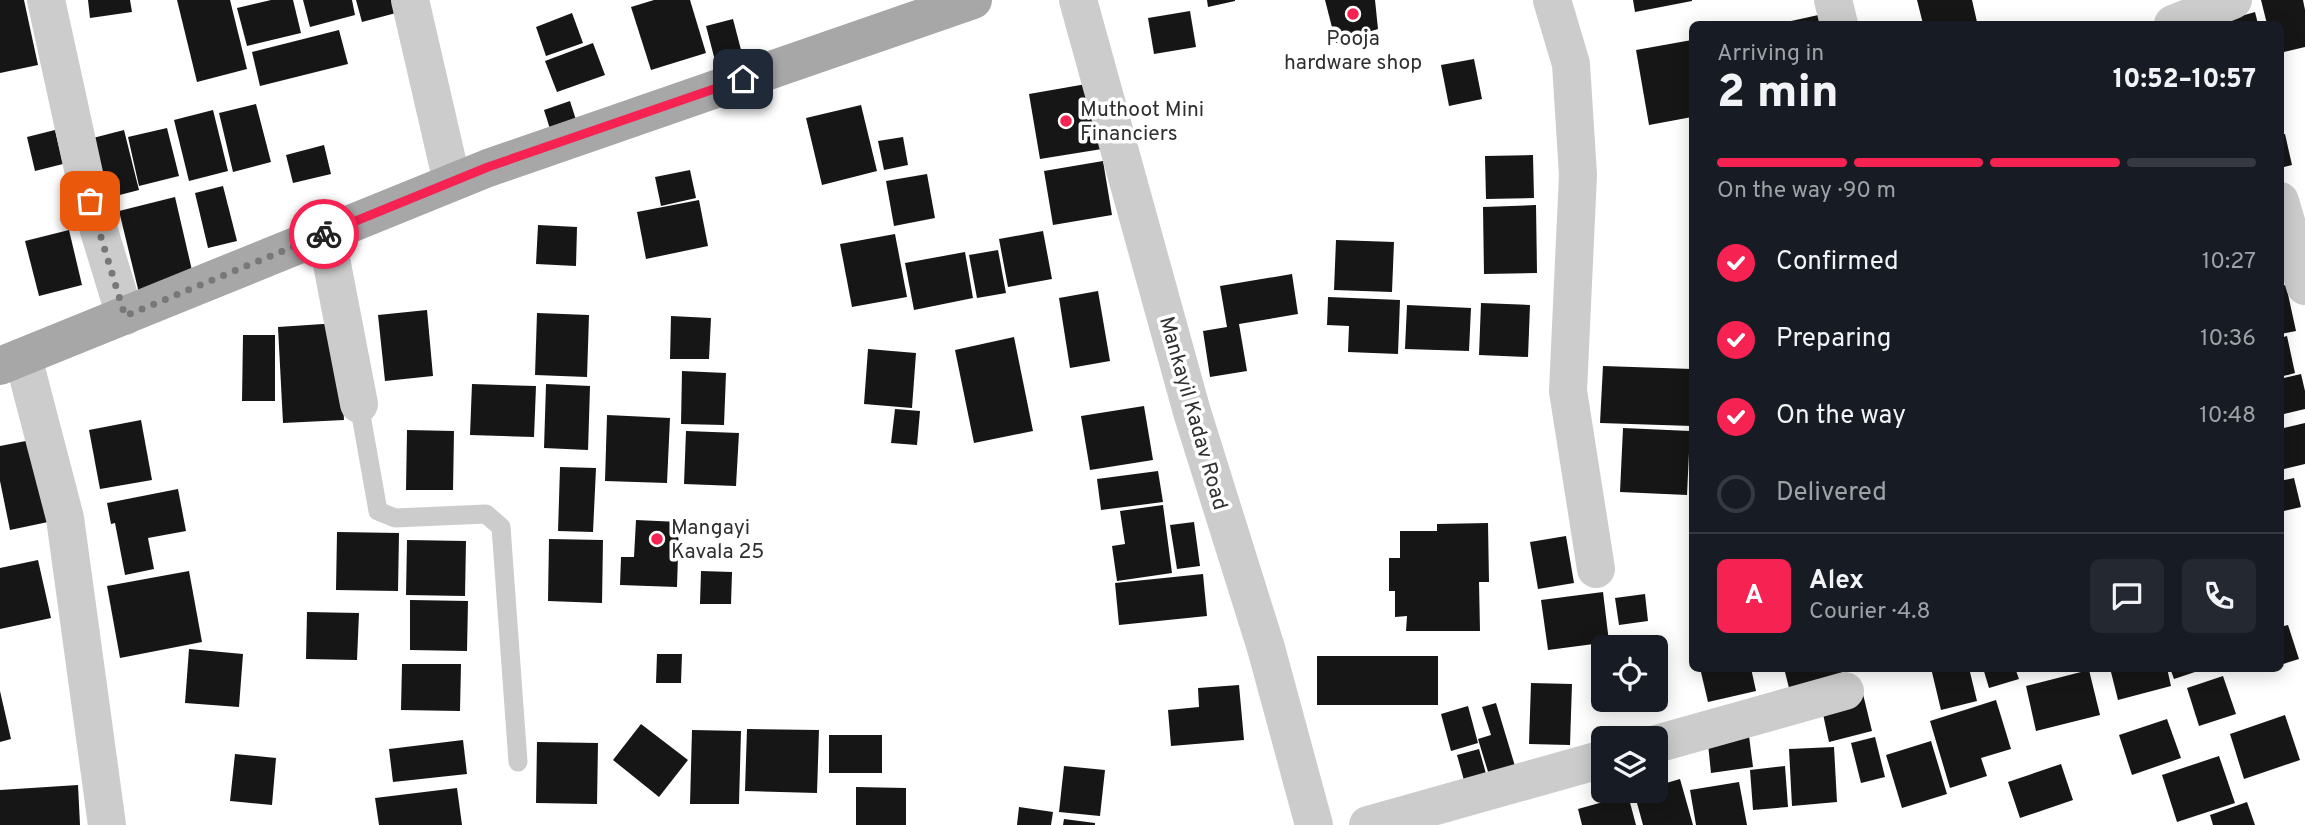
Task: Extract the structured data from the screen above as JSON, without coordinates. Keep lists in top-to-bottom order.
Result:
{
  "streets": {
    "street": ["Mankayil Kadav Road"]
  },
  "places": ["Pooja hardware shop", "Muthoot Mini Financiers", "Mangayi Kavala 25"],
  "page": {
    "heading": ["2 min", "Arriving in", "10:52–10:57"],
    "panel": ["Alex", "Courier · 4.8"],
    "bar": "On the way · 90 m",
    "list": [
      ["Confirmed", "10:27"],
      ["Preparing", "10:36"],
      ["On the way", "10:48"],
      "Delivered"
    ],
    "round": "A"
  }
}
